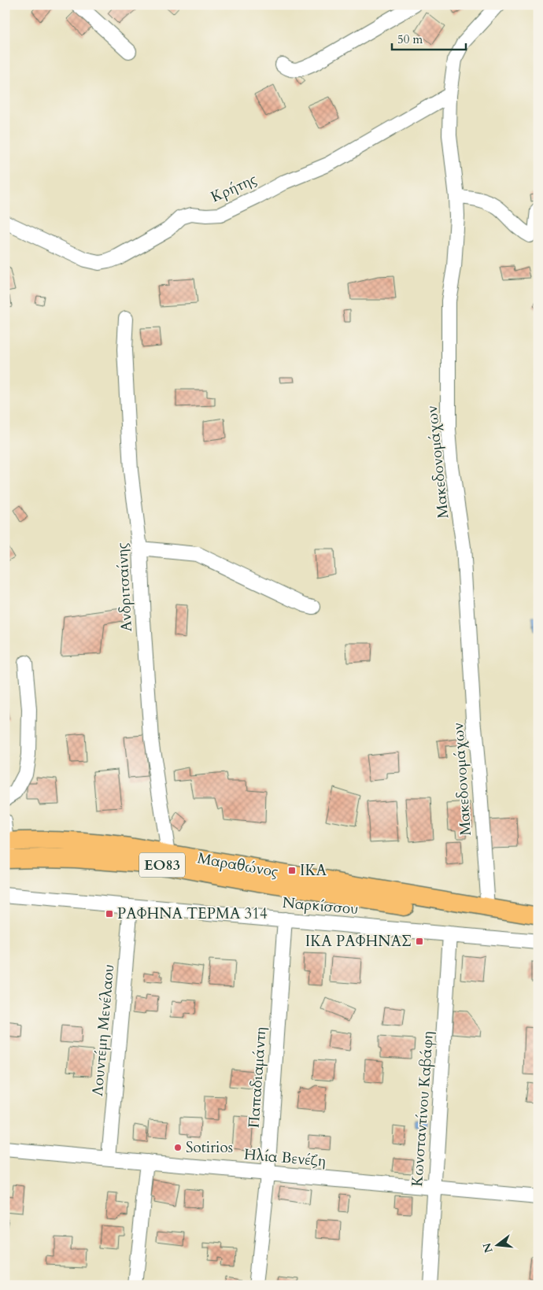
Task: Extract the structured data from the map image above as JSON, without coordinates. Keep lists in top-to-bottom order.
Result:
{
  "streets": {
    "main road": ["ΕΟ83", "Μαραθώνος"],
    "street": [
      "Κρήτης",
      "Μακεδονομάχων",
      "Ανδριτσαίνης",
      "Ναρκίσσου",
      "Λουντέμη Μενέλαου",
      "Παπαδιαμάντη",
      "Κωνσταντίνου Καβάφη",
      "Ηλία Βενέζη"
    ]
  },
  "crossings": [
    ["Κρήτης", "Μακεδονομάχων"],
    ["Μακεδονομάχων", "Μαραθώνος"],
    ["Ανδριτσαίνης", "Μαραθώνος"],
    ["Ναρκίσσου", "Λουντέμη Μενέλαου"],
    ["Ναρκίσσου", "Παπαδιαμάντη"],
    ["Ναρκίσσου", "Κωνσταντίνου Καβάφη"],
    ["Λουντέμη Μενέλαου", "Ηλία Βενέζη"],
    ["Παπαδιαμάντη", "Ηλία Βενέζη"],
    ["Κωνσταντίνου Καβάφη", "Ηλία Βενέζη"]
  ],
  "places": {
    "transit": ["ΙΚΑ", "ΡΑΦΗΝΑ ΤΕΡΜΑ 314", "ΙΚΑ ΡΑΦΗΝΑΣ"],
    "other": ["Sotirios"]
  },
  "scale_bar": "50 m",
  "north": "left"
}
